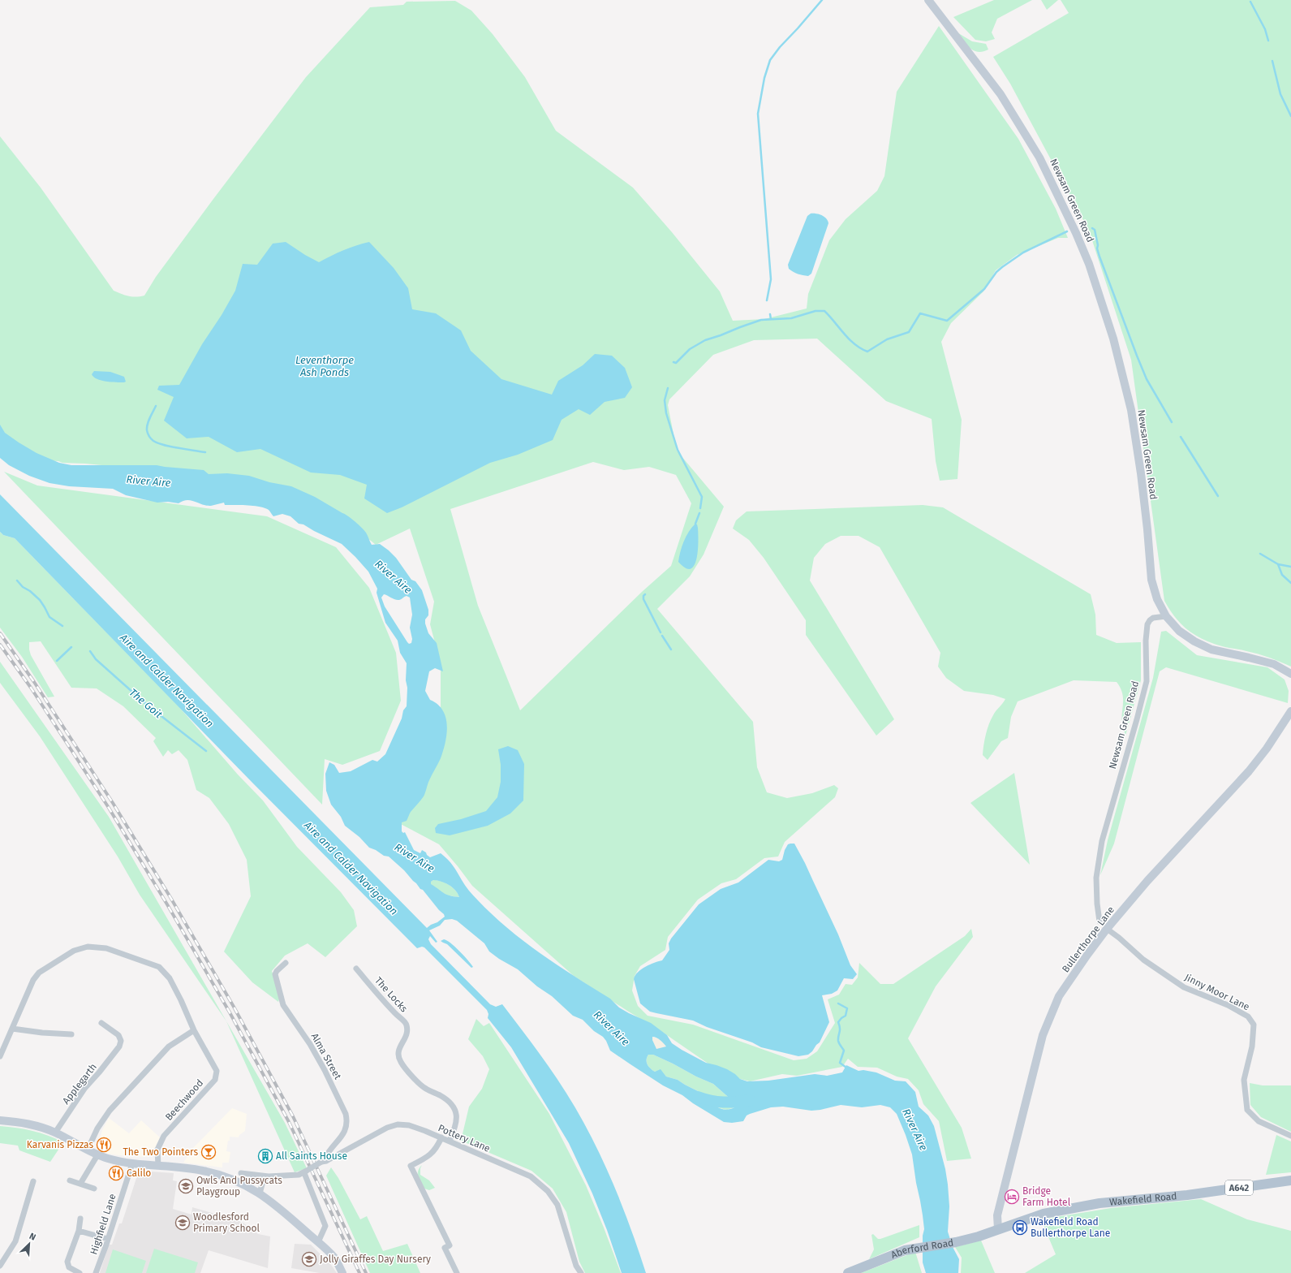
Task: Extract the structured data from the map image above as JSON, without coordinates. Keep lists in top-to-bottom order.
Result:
{
  "streets": {
    "main road": ["A642", "Wakefield Road", "Aberford Road"],
    "street": [
      "Newsam Green Road",
      "Bullerthorpe Lane",
      "Jinny Moor Lane",
      "The Locks",
      "Alma Street",
      "Applegarth",
      "Beechwood",
      "Pottery Lane",
      "Highfield Lane"
    ]
  },
  "crossings": [
    ["Bullerthorpe Lane", "Jinny Moor Lane"],
    ["Bullerthorpe Lane", "Wakefield Road"],
    ["Bullerthorpe Lane", "Aberford Road"],
    ["The Locks", "Pottery Lane"],
    ["Alma Street", "Pottery Lane"],
    ["Wakefield Road", "Aberford Road"]
  ],
  "water": [
    "Leventhorpe Ash Ponds",
    "River Aire",
    "Aire and Calder Navigation",
    "The Goit"
  ],
  "places": {
    "restaurant": ["Karvanis Pizzas", "Calilo"],
    "bar": ["The Two Pointers"],
    "building": ["All Saints House"],
    "school or university": ["Owls And Pussycats Playgroup", "Woodlesford Primary School", "Jolly Giraffes Day Nursery"],
    "hotel": ["Bridge Farm Hotel"],
    "bus stop": ["Wakefield Road Bullerthorpe Lane"]
  },
  "north": "top right"
}
